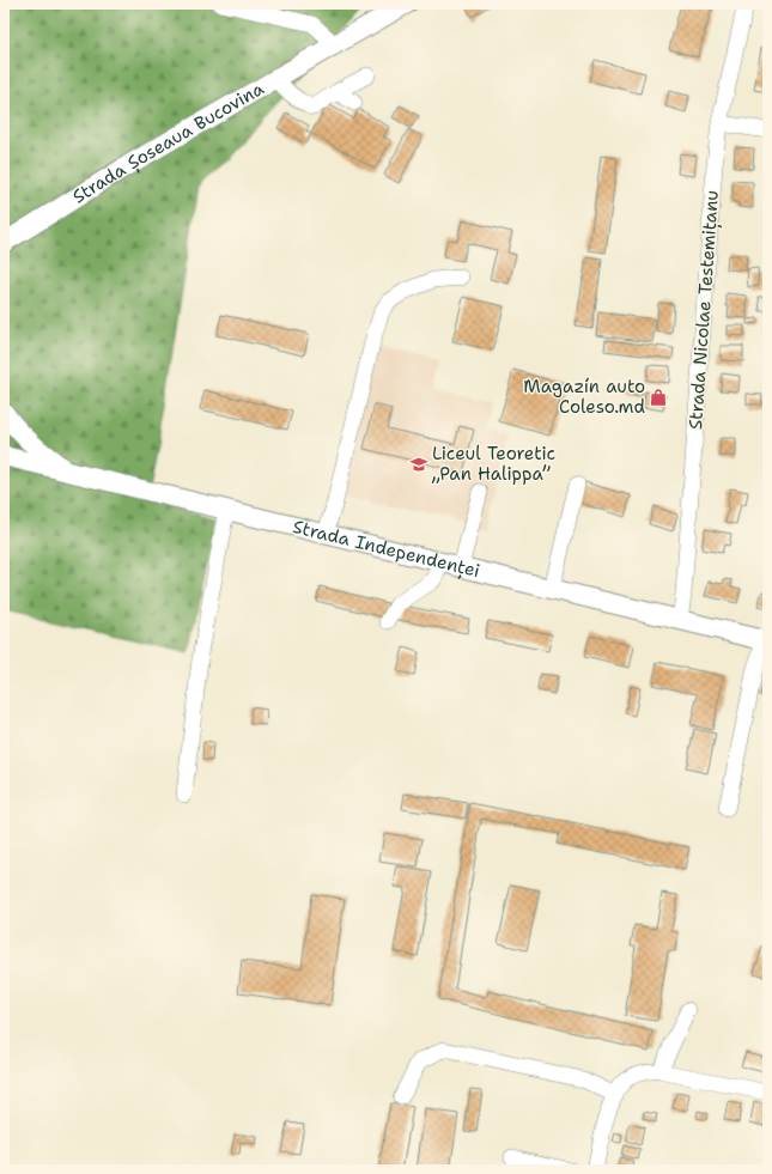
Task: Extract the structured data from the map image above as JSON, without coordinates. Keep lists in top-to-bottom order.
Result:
{
  "streets": {
    "main road": ["Strada Șoseaua Bucovina", "Strada Independenței"],
    "street": ["Strada Nicolae Testemițanu"]
  },
  "crossings": [
    ["Strada Nicolae Testemițanu", "Strada Independenței"]
  ],
  "places": {
    "shop": ["Magazín auto Coleso.md"],
    "school or university": ["Liceul Teoretic „Pan Halippa”"]
  }
}
